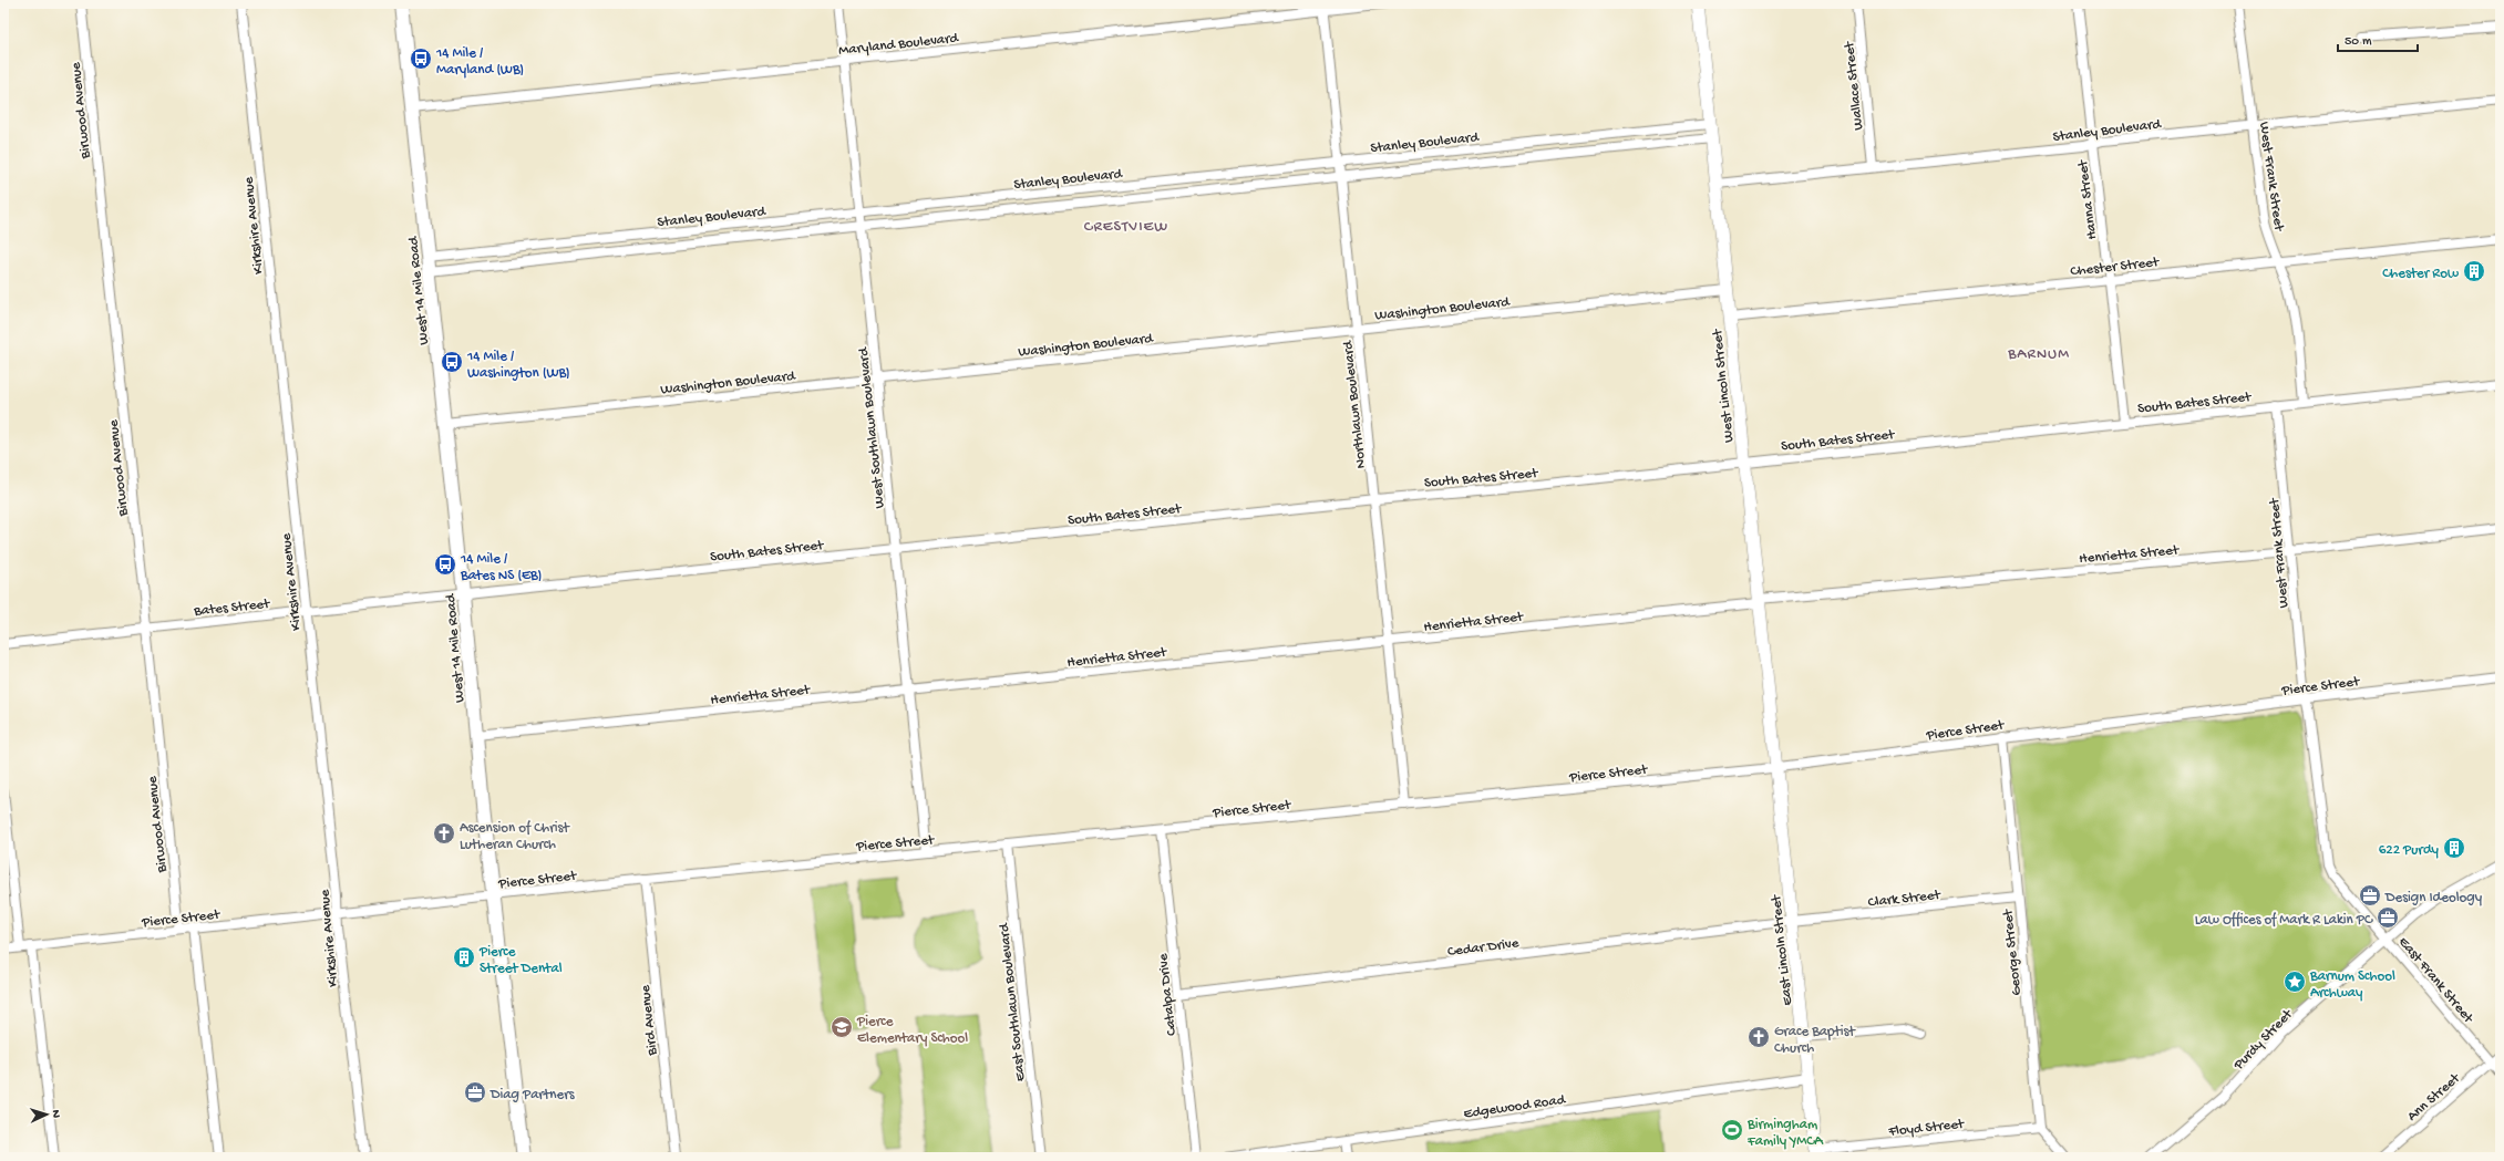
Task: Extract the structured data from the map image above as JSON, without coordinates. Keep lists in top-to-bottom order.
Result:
{
  "streets": {
    "main road": ["West 14 Mile Road"],
    "street": [
      "Maryland Boulevard",
      "Wallace Street",
      "Birwood Avenue",
      "Stanley Boulevard",
      "West Frank Street",
      "Hanna Street",
      "Kirkshire Avenue",
      "Chester Street",
      "Washington Boulevard",
      "West Lincoln Street",
      "South Bates Street",
      "Northlawn Boulevard",
      "West Southlawn Boulevard",
      "Henrietta Street",
      "Bates Street",
      "Pierce Street",
      "Clark Street",
      "Cedar Drive",
      "East Lincoln Street",
      "George Street",
      "East Frank Street",
      "Catalpa Drive",
      "East Southlawn Boulevard",
      "Bird Avenue",
      "Purdy Street",
      "Ann Street",
      "Edgewood Road",
      "Floyd Street"
    ]
  },
  "crossings": [
    ["Maryland Boulevard", "West 14 Mile Road"],
    ["Maryland Boulevard", "Northlawn Boulevard"],
    ["Maryland Boulevard", "West Southlawn Boulevard"],
    ["Wallace Street", "Stanley Boulevard"],
    ["Birwood Avenue", "Bates Street"],
    ["Birwood Avenue", "Pierce Street"],
    ["Stanley Boulevard", "West Frank Street"],
    ["Stanley Boulevard", "Hanna Street"],
    ["Stanley Boulevard", "West 14 Mile Road"],
    ["Stanley Boulevard", "West Lincoln Street"],
    ["Stanley Boulevard", "Northlawn Boulevard"],
    ["Stanley Boulevard", "West Southlawn Boulevard"],
    ["West Frank Street", "Chester Street"],
    ["West Frank Street", "South Bates Street"],
    ["West Frank Street", "Henrietta Street"],
    ["West Frank Street", "Pierce Street"],
    ["West Frank Street", "East Frank Street"],
    ["Hanna Street", "Chester Street"],
    ["Hanna Street", "South Bates Street"],
    ["Kirkshire Avenue", "Bates Street"],
    ["Kirkshire Avenue", "Pierce Street"],
    ["Chester Street", "West Lincoln Street"],
    ["West 14 Mile Road", "Washington Boulevard"],
    ["West 14 Mile Road", "South Bates Street"],
    ["West 14 Mile Road", "Henrietta Street"],
    ["West 14 Mile Road", "Bates Street"],
    ["West 14 Mile Road", "Pierce Street"],
    ["Washington Boulevard", "West Lincoln Street"],
    ["Washington Boulevard", "Northlawn Boulevard"],
    ["Washington Boulevard", "West Southlawn Boulevard"],
    ["West Lincoln Street", "South Bates Street"],
    ["West Lincoln Street", "Henrietta Street"],
    ["West Lincoln Street", "Pierce Street"],
    ["West Lincoln Street", "East Lincoln Street"],
    ["South Bates Street", "Northlawn Boulevard"],
    ["South Bates Street", "West Southlawn Boulevard"],
    ["South Bates Street", "Bates Street"],
    ["Northlawn Boulevard", "Henrietta Street"],
    ["Northlawn Boulevard", "Pierce Street"],
    ["West Southlawn Boulevard", "Henrietta Street"],
    ["West Southlawn Boulevard", "Pierce Street"],
    ["Pierce Street", "East Lincoln Street"],
    ["Pierce Street", "George Street"],
    ["Pierce Street", "East Frank Street"],
    ["Pierce Street", "Catalpa Drive"],
    ["Pierce Street", "East Southlawn Boulevard"],
    ["Pierce Street", "Bird Avenue"],
    ["Clark Street", "Cedar Drive"],
    ["Clark Street", "East Lincoln Street"],
    ["Clark Street", "George Street"],
    ["Cedar Drive", "East Lincoln Street"],
    ["Cedar Drive", "Catalpa Drive"],
    ["East Lincoln Street", "Edgewood Road"],
    ["East Lincoln Street", "Floyd Street"],
    ["George Street", "Floyd Street"],
    ["East Frank Street", "Purdy Street"],
    ["East Frank Street", "Ann Street"]
  ],
  "districts": ["CRESTVIEW", "BARNUM"],
  "places": {
    "bus stop": ["14 Mile / Maryland (WB)", "14 Mile / Washington (WB)", "14 Mile / Bates NS (EB)"],
    "building": ["Chester Row", "622 Purdy", "Pierce Street Dental"],
    "church": ["Ascension of Christ Lutheran Church", "Grace Baptist Church"],
    "office": ["Design Ideology", "Law Offices of Mark R Lakin PC", "Diag Partners"],
    "place": ["Barnum School Archway"],
    "school or university": ["Pierce Elementary School"],
    "sports": ["Birmingham Family YMCA"]
  },
  "scale_bar": "50 m",
  "north": "right"
}
